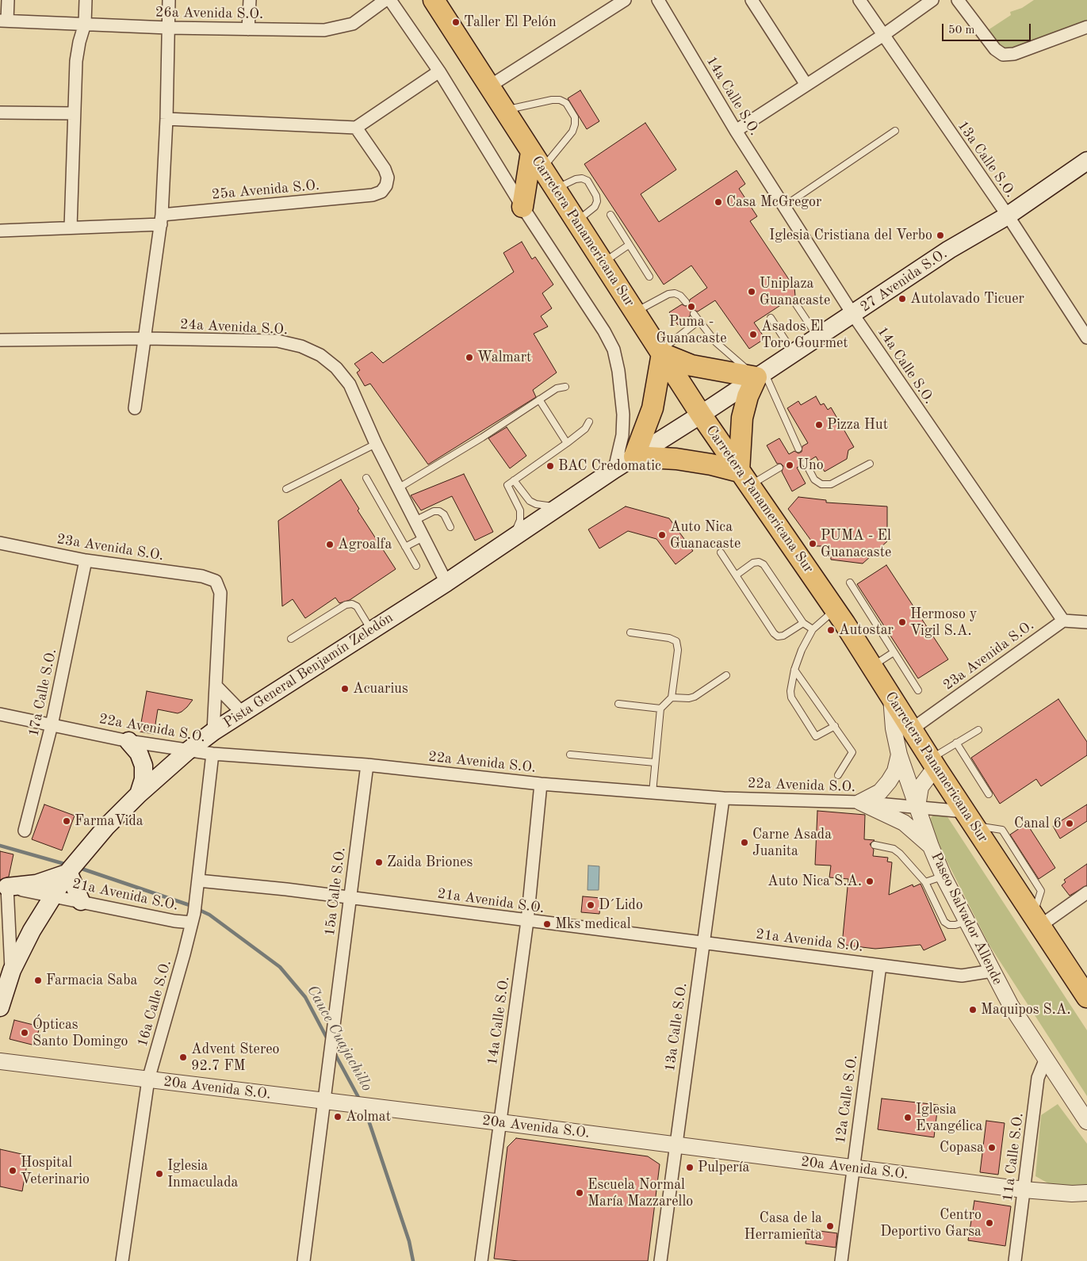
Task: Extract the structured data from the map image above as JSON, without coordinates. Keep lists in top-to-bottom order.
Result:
{
  "streets": {
    "highway": ["Carretera Panamericana Sur"],
    "main road": ["27 Avenida S.O.", "Pista General Benjamín Zeledón"],
    "street": [
      "26a Avenida S.O.",
      "14a Calle S.O.",
      "13a Calle S.O.",
      "25a Avenida S.O.",
      "24a Avenida S.O.",
      "23a Avenida S.O.",
      "17a Calle S.O.",
      "22a Avenida S.O.",
      "15a Calle S.O.",
      "21a Avenida S.O.",
      "Paseo Salvador Allende",
      "16a Calle S.O.",
      "20a Avenida S.O.",
      "12a Calle S.O.",
      "11a Calle S.O."
    ]
  },
  "crossings": [
    ["14a Calle S.O.", "27 Avenida S.O."],
    ["14a Calle S.O.", "23a Avenida S.O."],
    ["14a Calle S.O.", "22a Avenida S.O."],
    ["14a Calle S.O.", "21a Avenida S.O."],
    ["14a Calle S.O.", "20a Avenida S.O."],
    ["13a Calle S.O.", "27 Avenida S.O."],
    ["13a Calle S.O.", "22a Avenida S.O."],
    ["13a Calle S.O.", "21a Avenida S.O."],
    ["13a Calle S.O.", "20a Avenida S.O."],
    ["Carretera Panamericana Sur", "27 Avenida S.O."],
    ["Carretera Panamericana Sur", "23a Avenida S.O."],
    ["Carretera Panamericana Sur", "Pista General Benjamín Zeledón"],
    ["Carretera Panamericana Sur", "22a Avenida S.O."],
    ["Carretera Panamericana Sur", "Paseo Salvador Allende"],
    ["27 Avenida S.O.", "Pista General Benjamín Zeledón"],
    ["24a Avenida S.O.", "Pista General Benjamín Zeledón"],
    ["23a Avenida S.O.", "17a Calle S.O."],
    ["Pista General Benjamín Zeledón", "22a Avenida S.O."],
    ["Pista General Benjamín Zeledón", "21a Avenida S.O."],
    ["17a Calle S.O.", "22a Avenida S.O."],
    ["22a Avenida S.O.", "15a Calle S.O."],
    ["22a Avenida S.O.", "Paseo Salvador Allende"],
    ["22a Avenida S.O.", "16a Calle S.O."],
    ["15a Calle S.O.", "21a Avenida S.O."],
    ["15a Calle S.O.", "20a Avenida S.O."],
    ["21a Avenida S.O.", "Paseo Salvador Allende"],
    ["21a Avenida S.O.", "16a Calle S.O."],
    ["21a Avenida S.O.", "12a Calle S.O."],
    ["Paseo Salvador Allende", "11a Calle S.O."],
    ["16a Calle S.O.", "20a Avenida S.O."],
    ["20a Avenida S.O.", "12a Calle S.O."],
    ["20a Avenida S.O.", "11a Calle S.O."]
  ],
  "water": ["Cauce Cuajachillo"],
  "places": [
    "Taller El Pelón",
    "Casa McGregor",
    "Iglesia Cristiana del Verbo",
    "Uniplaza Guanacaste",
    "Autolavado Ticuer",
    "Puma - Guanacaste",
    "Asados El Toro Gourmet",
    "Walmart",
    "Pizza Hut",
    "Uno",
    "BAC Credomatic",
    "Auto Nica Guanacaste",
    "PUMA - El Guanacaste",
    "Agroalfa",
    "Hermoso y Vigil S.A.",
    "Autostar",
    "Acuarius",
    "FarmaVida",
    "Canal 6",
    "Carne Asada Juanita",
    "Zaida Briones",
    "Auto Nica S.A.",
    "D´Lido",
    "Mks medical",
    "Farmacia Saba",
    "Maquipos S.A.",
    "Ópticas Santo Domingo",
    "Advent Stereo 92.7 FM",
    "Aolmat",
    "Iglesia Evangélica",
    "Copasa",
    "Pulpería",
    "Hospital Veterinario",
    "Iglesia Inmaculada",
    "Escuela Normal María Mazzarello",
    "Centro Deportivo Garsa",
    "Casa de la Herramienta"
  ],
  "scale_bar": "50 m"
}
